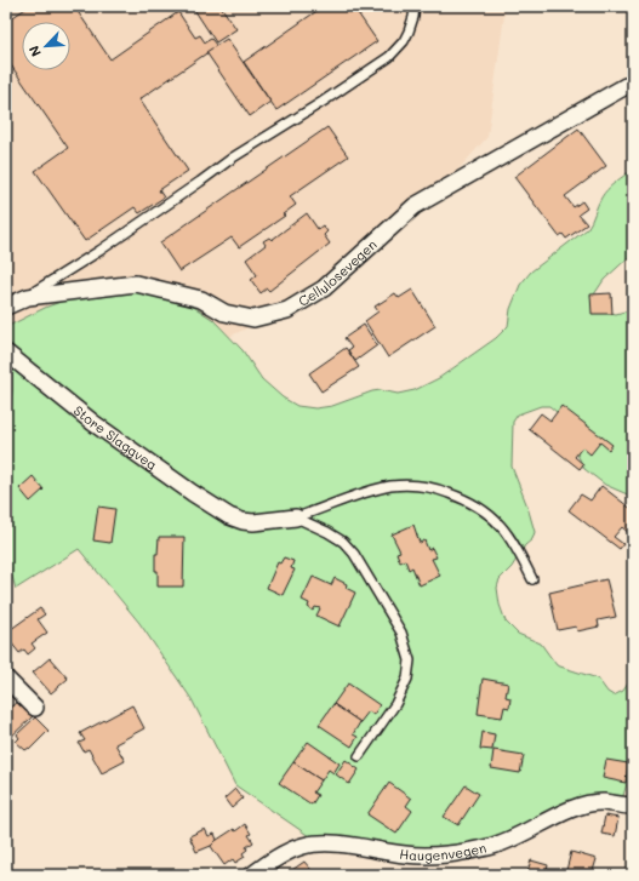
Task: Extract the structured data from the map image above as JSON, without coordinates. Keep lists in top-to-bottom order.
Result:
{
  "streets": {
    "street": ["Cellulosevegen", "Store Slaggveg", "Haugenvegen"]
  },
  "north": "bottom left"
}
